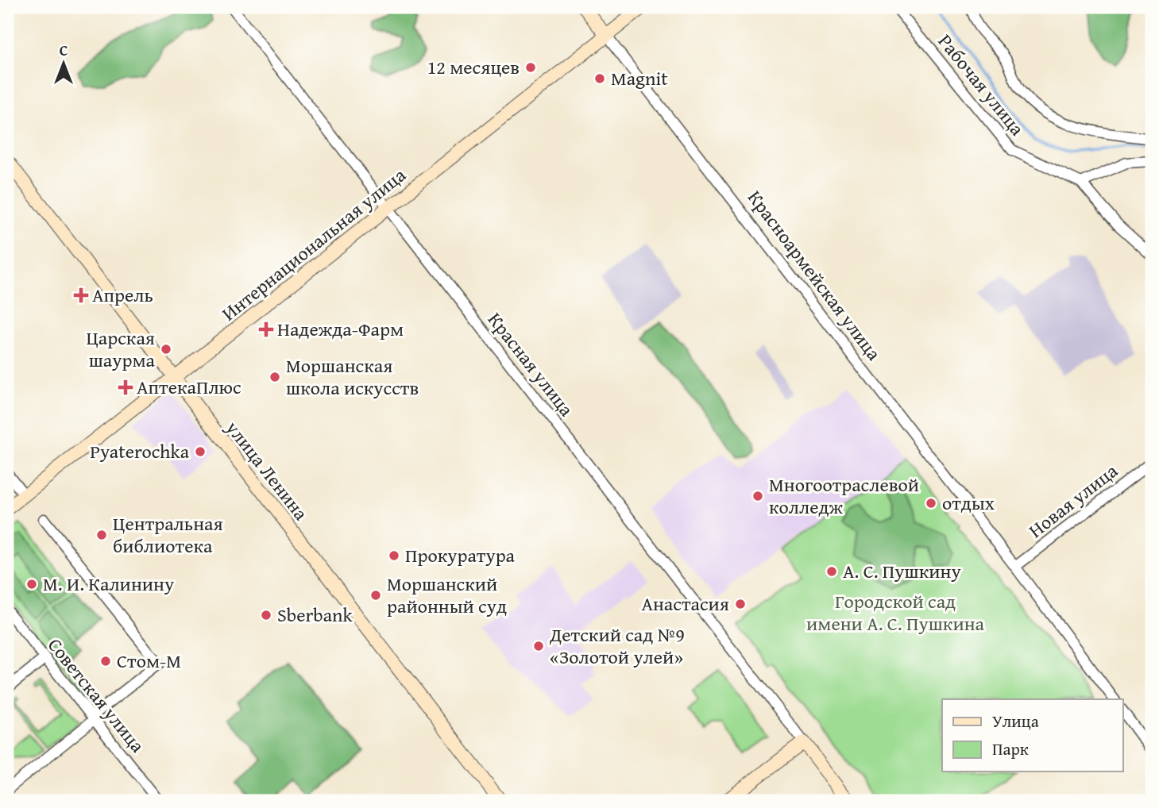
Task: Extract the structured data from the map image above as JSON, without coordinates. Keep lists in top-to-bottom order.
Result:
{
  "streets": {
    "main road": ["Интернациональная улица", "Красноармейская улица", "улица Ленина"],
    "street": [
      "Рабочая улица",
      "Красная улица",
      "Новая улица",
      "Советская улица"
    ]
  },
  "crossings": [
    ["Интернациональная улица", "Красноармейская улица"],
    ["Интернациональная улица", "Красная улица"],
    ["Интернациональная улица", "улица Ленина"],
    ["Красноармейская улица", "Новая улица"]
  ],
  "parks": ["Городской сад имени А. С. Пушкина"],
  "places": {
    "other": [
      "12 месяцев",
      "Magnit",
      "Царская шаурма",
      "Моршанская школа искусств",
      "Pyaterochka",
      "Многоотраслевой колледж",
      "отдых",
      "Центральная библиотека",
      "Прокуратура",
      "А. С. Пушкину",
      "М. И. Калинину",
      "Моршанский районный суд",
      "Анастасия",
      "Sberbank",
      "Детский сад №9 «Золотой улей»",
      "Стом-М"
    ],
    "health": ["Апрель", "Надежда-Фарм", "АптекаПлюс"]
  },
  "legend": ["Улица", "Парк"],
  "north": "top"
}
